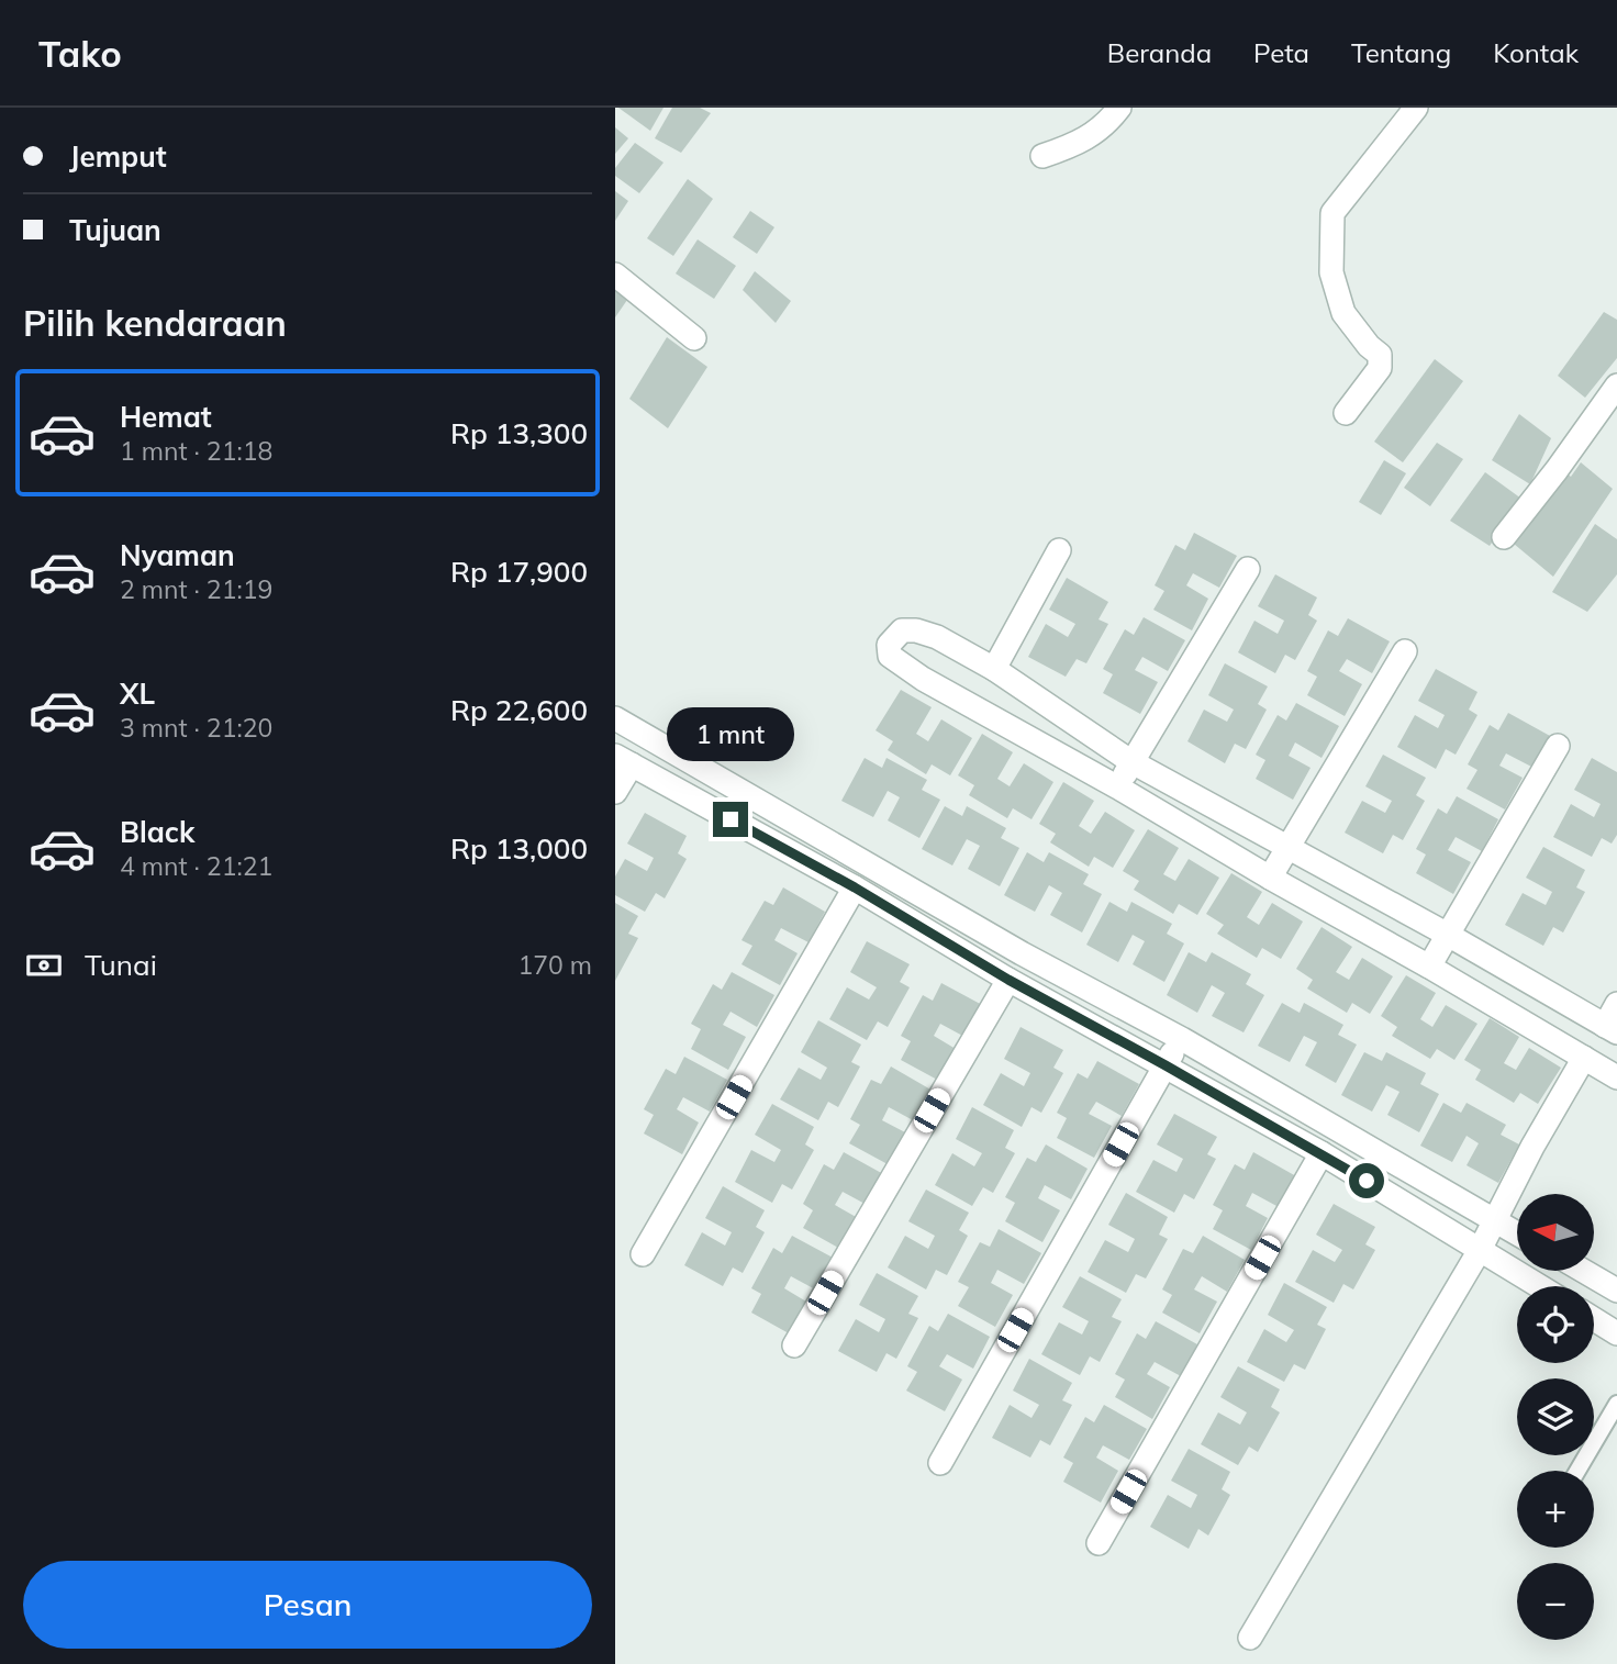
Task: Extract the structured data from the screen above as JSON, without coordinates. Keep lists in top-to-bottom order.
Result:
{
  "north": "left",
  "page": {
    "header": "Tako",
    "nav": [
      "Beranda",
      "Peta",
      "Tentang",
      "Kontak"
    ],
    "banner": ["Jemput", "Tujuan"],
    "heading": "Pilih kendaraan",
    "list": [
      {
        "name": "Hemat",
        "note": "1 mnt · 21:18",
        "value": "Rp 13,300"
      },
      {
        "name": "Nyaman",
        "note": "2 mnt · 21:19",
        "value": "Rp 17,900"
      },
      {
        "name": "XL",
        "note": "3 mnt · 21:20",
        "value": "Rp 22,600"
      },
      {
        "name": "Black",
        "note": "4 mnt · 21:21",
        "value": "Rp 13,000"
      }
    ],
    "bubble": "1 mnt",
    "pay": ["Tunai", "170 m"],
    "map_buttons": ["+", "−"],
    "buttons": "Pesan"
  }
}
